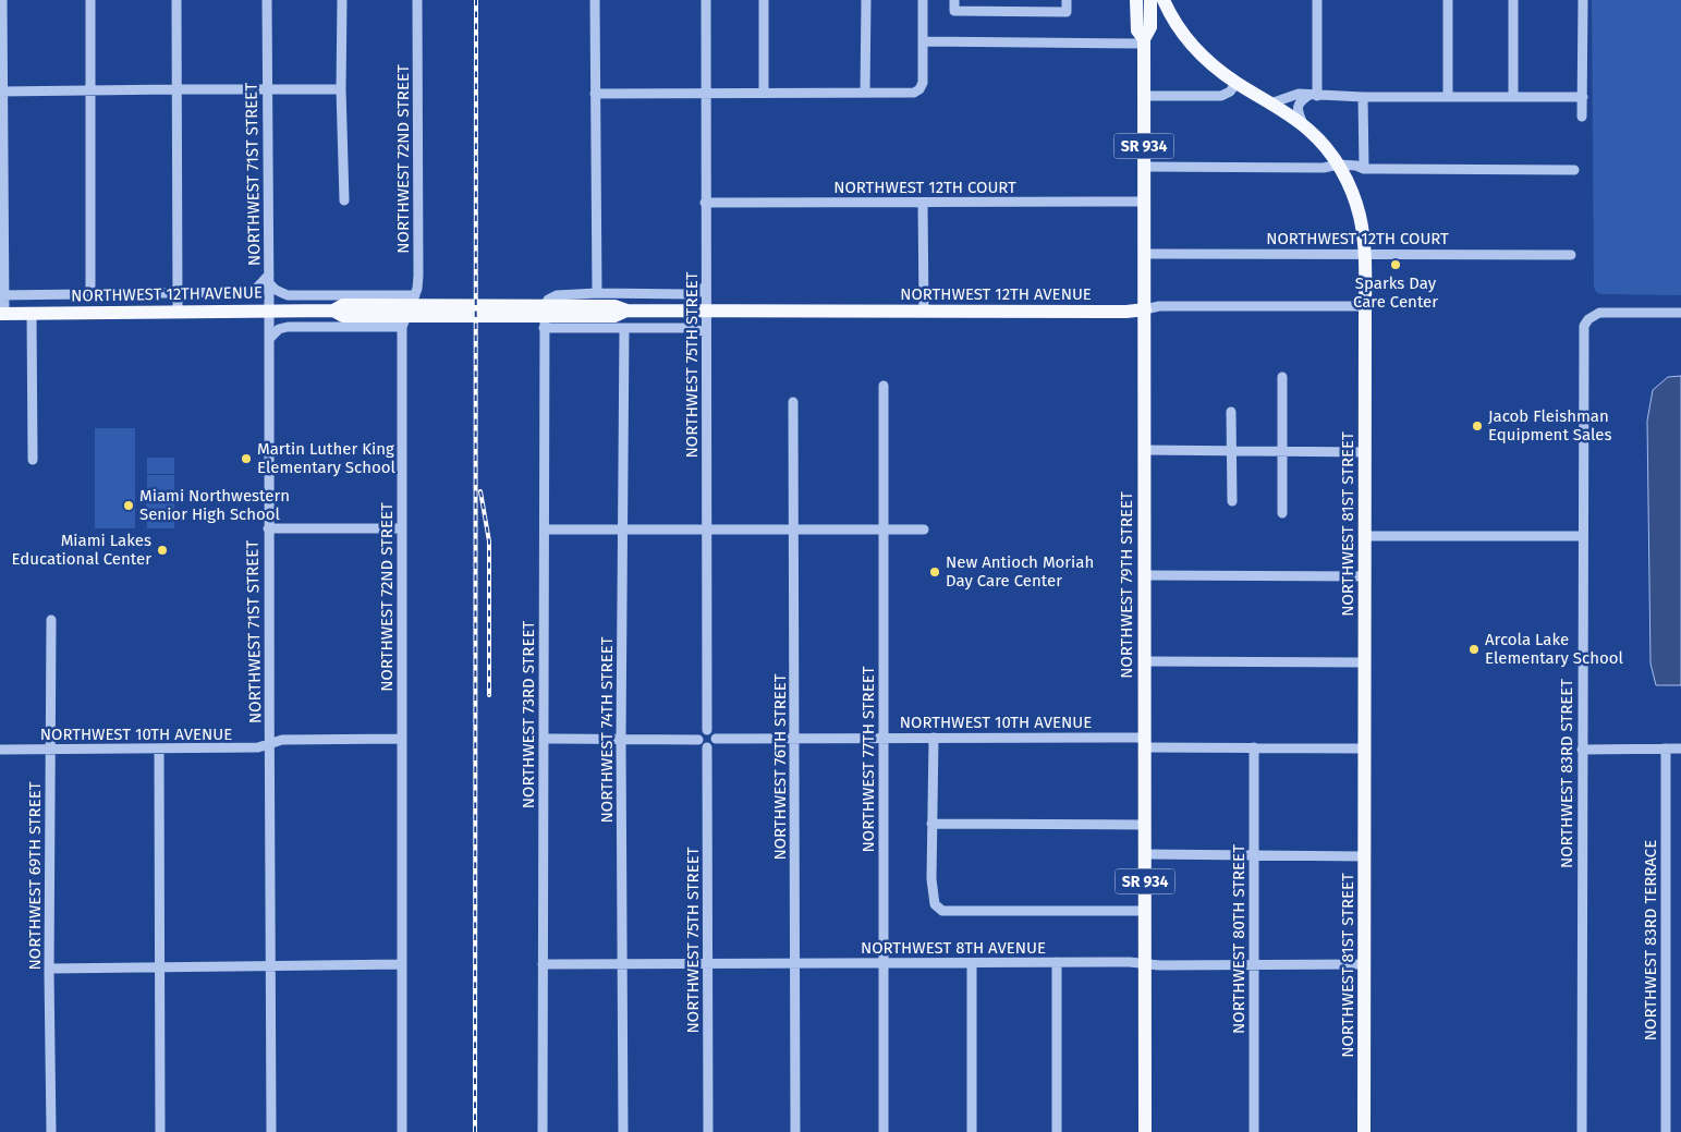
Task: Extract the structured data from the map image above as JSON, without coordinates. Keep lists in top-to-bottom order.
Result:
{
  "streets": {
    "main road": [
      "SR 934",
      "NORTHWEST 12TH AVENUE",
      "NORTHWEST 81ST STREET",
      "NORTHWEST 79TH STREET"
    ],
    "street": [
      "NORTHWEST 72ND STREET",
      "NORTHWEST 71ST STREET",
      "NORTHWEST 12TH COURT",
      "NORTHWEST 75TH STREET",
      "NORTHWEST 73RD STREET",
      "NORTHWEST 10TH AVENUE",
      "NORTHWEST 74TH STREET",
      "NORTHWEST 77TH STREET",
      "NORTHWEST 76TH STREET",
      "NORTHWEST 83RD STREET",
      "NORTHWEST 69TH STREET",
      "NORTHWEST 80TH STREET",
      "NORTHWEST 83RD TERRACE",
      "NORTHWEST 8TH AVENUE"
    ]
  },
  "crossings": [
    ["NORTHWEST 72ND STREET", "NORTHWEST 12TH AVENUE"],
    ["NORTHWEST 72ND STREET", "NORTHWEST 10TH AVENUE"],
    ["NORTHWEST 71ST STREET", "NORTHWEST 12TH AVENUE"],
    ["NORTHWEST 71ST STREET", "NORTHWEST 10TH AVENUE"],
    ["NORTHWEST 12TH COURT", "NORTHWEST 75TH STREET"],
    ["NORTHWEST 12TH COURT", "NORTHWEST 81ST STREET"],
    ["NORTHWEST 12TH COURT", "NORTHWEST 79TH STREET"],
    ["NORTHWEST 12TH AVENUE", "NORTHWEST 75TH STREET"],
    ["NORTHWEST 12TH AVENUE", "NORTHWEST 81ST STREET"],
    ["NORTHWEST 12TH AVENUE", "NORTHWEST 79TH STREET"],
    ["NORTHWEST 75TH STREET", "NORTHWEST 10TH AVENUE"],
    ["NORTHWEST 75TH STREET", "NORTHWEST 8TH AVENUE"],
    ["NORTHWEST 81ST STREET", "NORTHWEST 10TH AVENUE"],
    ["NORTHWEST 81ST STREET", "NORTHWEST 8TH AVENUE"],
    ["NORTHWEST 79TH STREET", "NORTHWEST 10TH AVENUE"],
    ["NORTHWEST 79TH STREET", "NORTHWEST 8TH AVENUE"],
    ["NORTHWEST 73RD STREET", "NORTHWEST 8TH AVENUE"],
    ["NORTHWEST 10TH AVENUE", "NORTHWEST 77TH STREET"],
    ["NORTHWEST 10TH AVENUE", "NORTHWEST 76TH STREET"],
    ["NORTHWEST 10TH AVENUE", "NORTHWEST 69TH STREET"],
    ["NORTHWEST 10TH AVENUE", "NORTHWEST 80TH STREET"],
    ["NORTHWEST 74TH STREET", "NORTHWEST 8TH AVENUE"],
    ["NORTHWEST 77TH STREET", "NORTHWEST 8TH AVENUE"],
    ["NORTHWEST 76TH STREET", "NORTHWEST 8TH AVENUE"],
    ["NORTHWEST 80TH STREET", "NORTHWEST 8TH AVENUE"]
  ],
  "places": [
    "Sparks Day Care Center",
    "Jacob Fleishman Equipment Sales",
    "Martin Luther King Elementary School",
    "Miami Northwestern Senior High School",
    "Miami Lakes Educational Center",
    "New Antioch Moriah Day Care Center",
    "Arcola Lake Elementary School"
  ]
}
